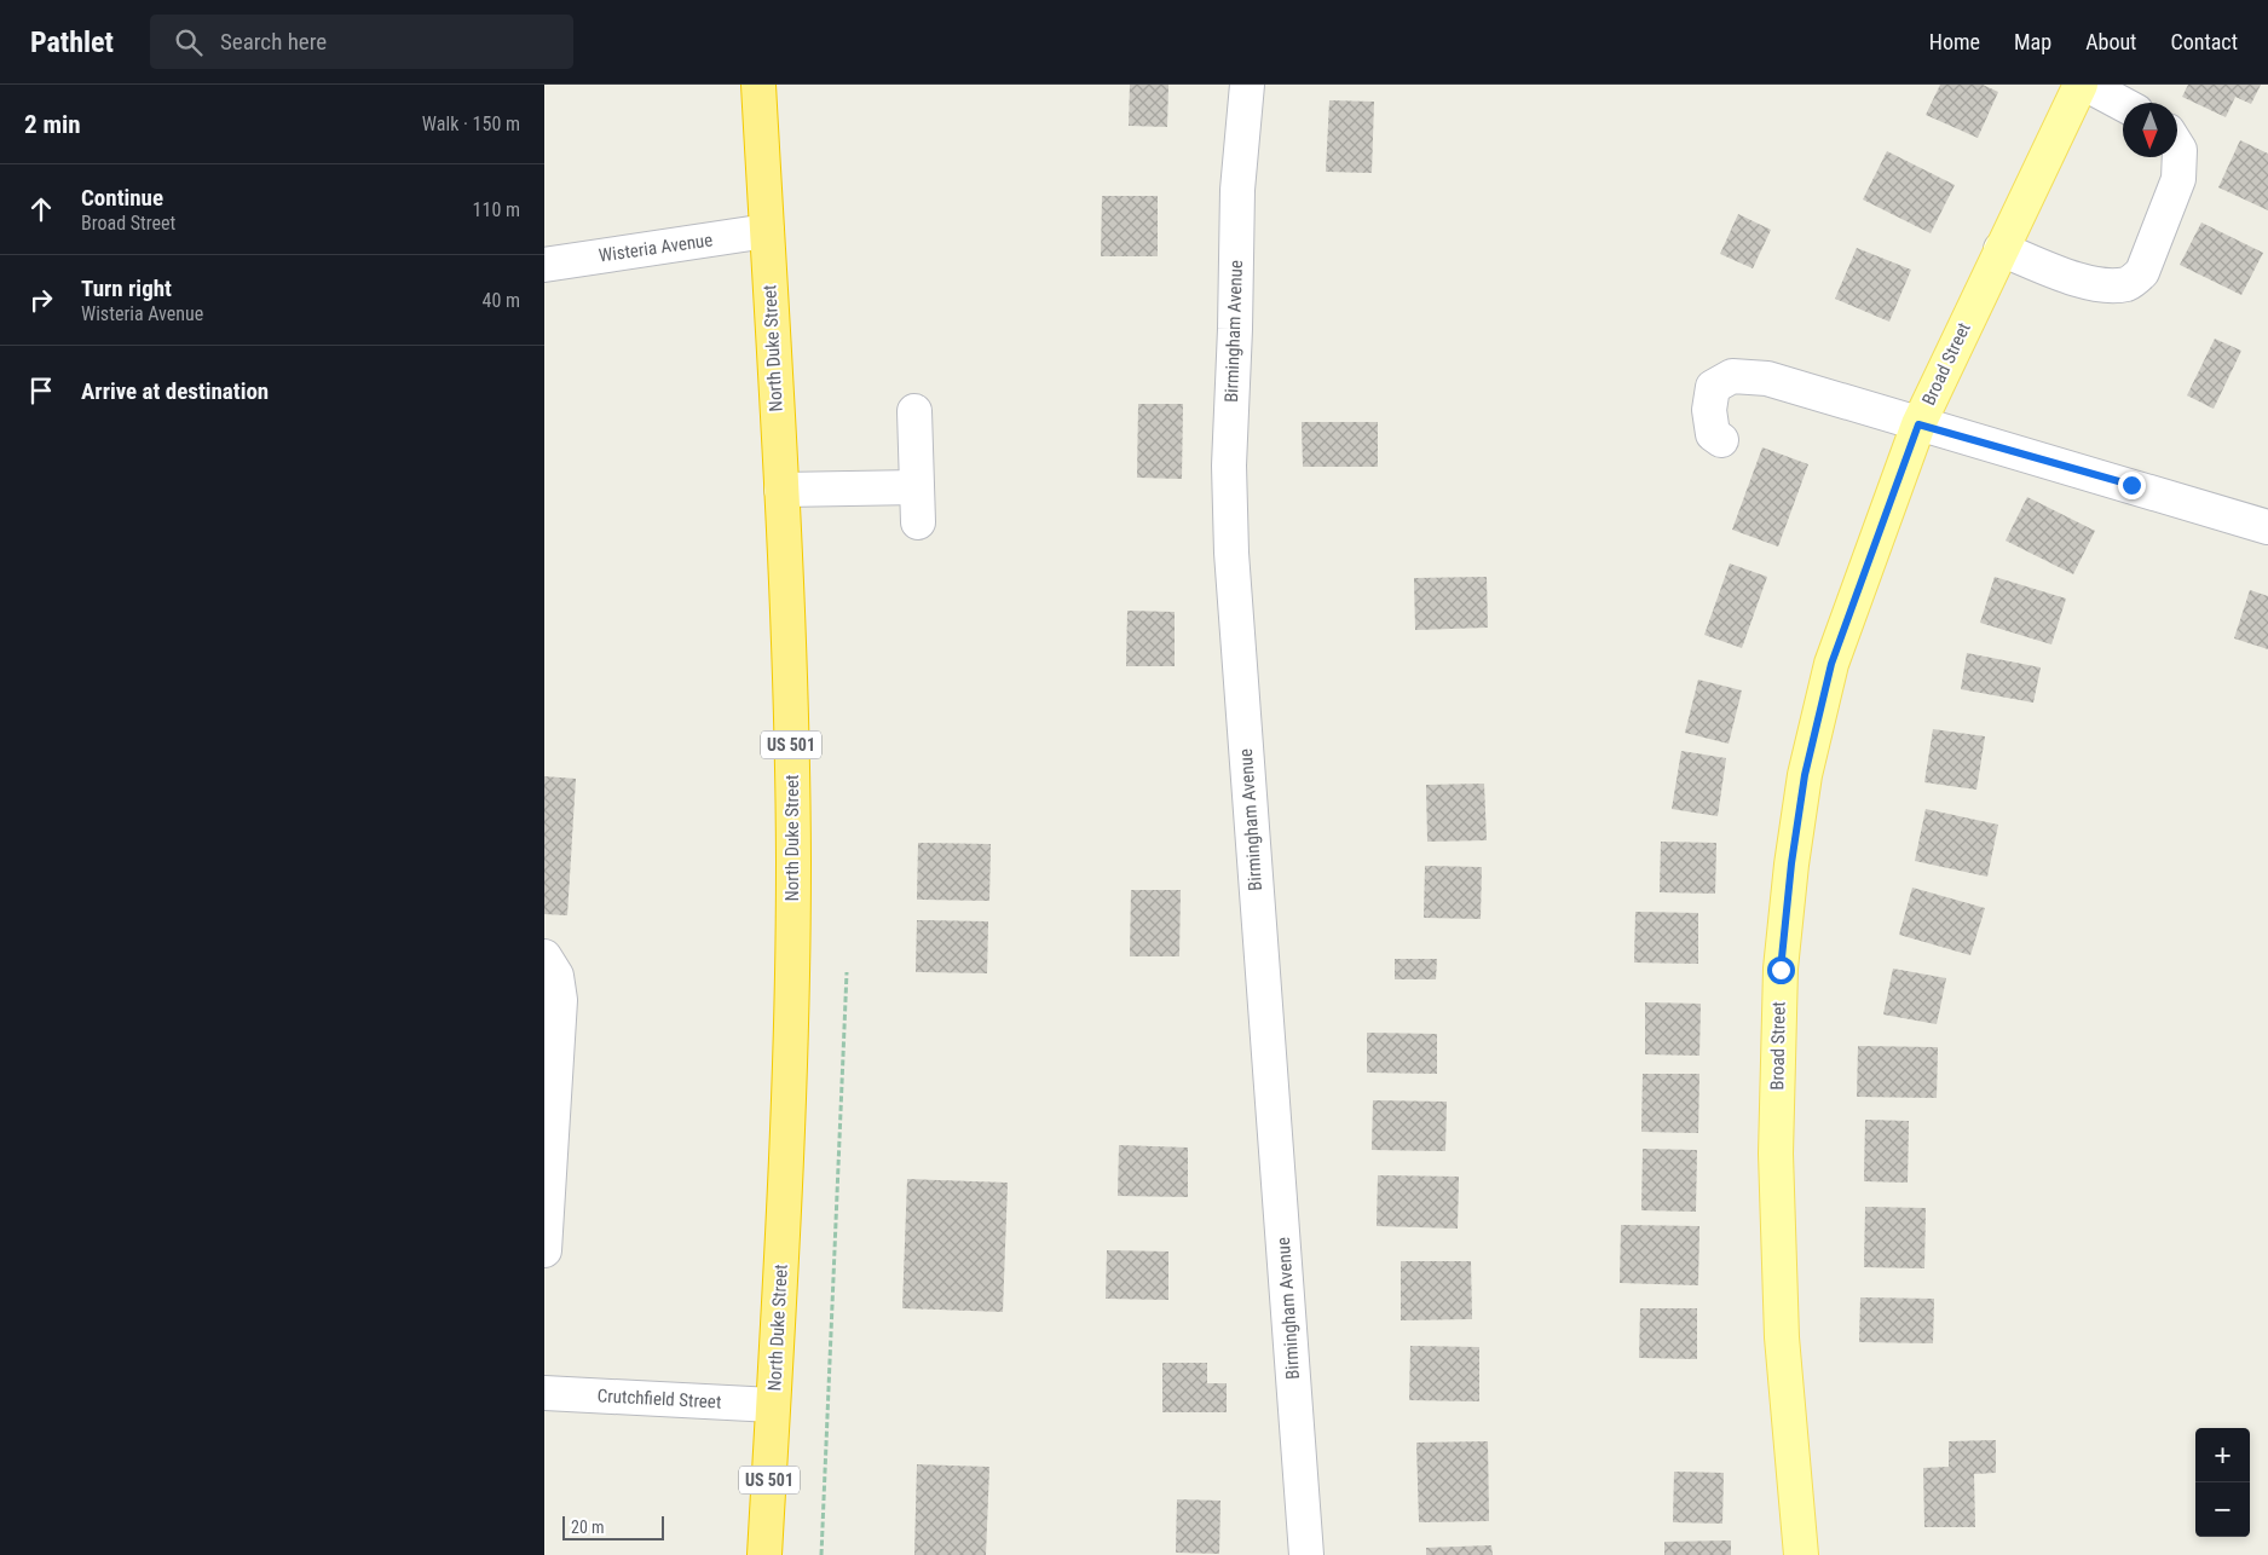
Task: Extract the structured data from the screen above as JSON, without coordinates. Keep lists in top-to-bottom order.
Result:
{
  "streets": {
    "highway": ["North Duke Street", "US 501"],
    "main road": ["Broad Street"],
    "street": ["Wisteria Avenue", "Birmingham Avenue", "Crutchfield Street"]
  },
  "crossings": [
    ["Wisteria Avenue", "North Duke Street"],
    ["North Duke Street", "Crutchfield Street"]
  ],
  "scale_bar": "20 m",
  "north": "bottom",
  "page": {
    "header": "Pathlet",
    "search": "Search here",
    "nav": [
      "Home",
      "Map",
      "About",
      "Contact"
    ],
    "heading": ["2 min", "Walk · 150 m"],
    "list": [
      ["Continue", "Broad Street", "110 m"],
      ["Turn right", "Wisteria Avenue", "40 m"],
      "Arrive at destination"
    ],
    "map_buttons": ["+", "−"],
    "scale": "20 m"
  }
}
